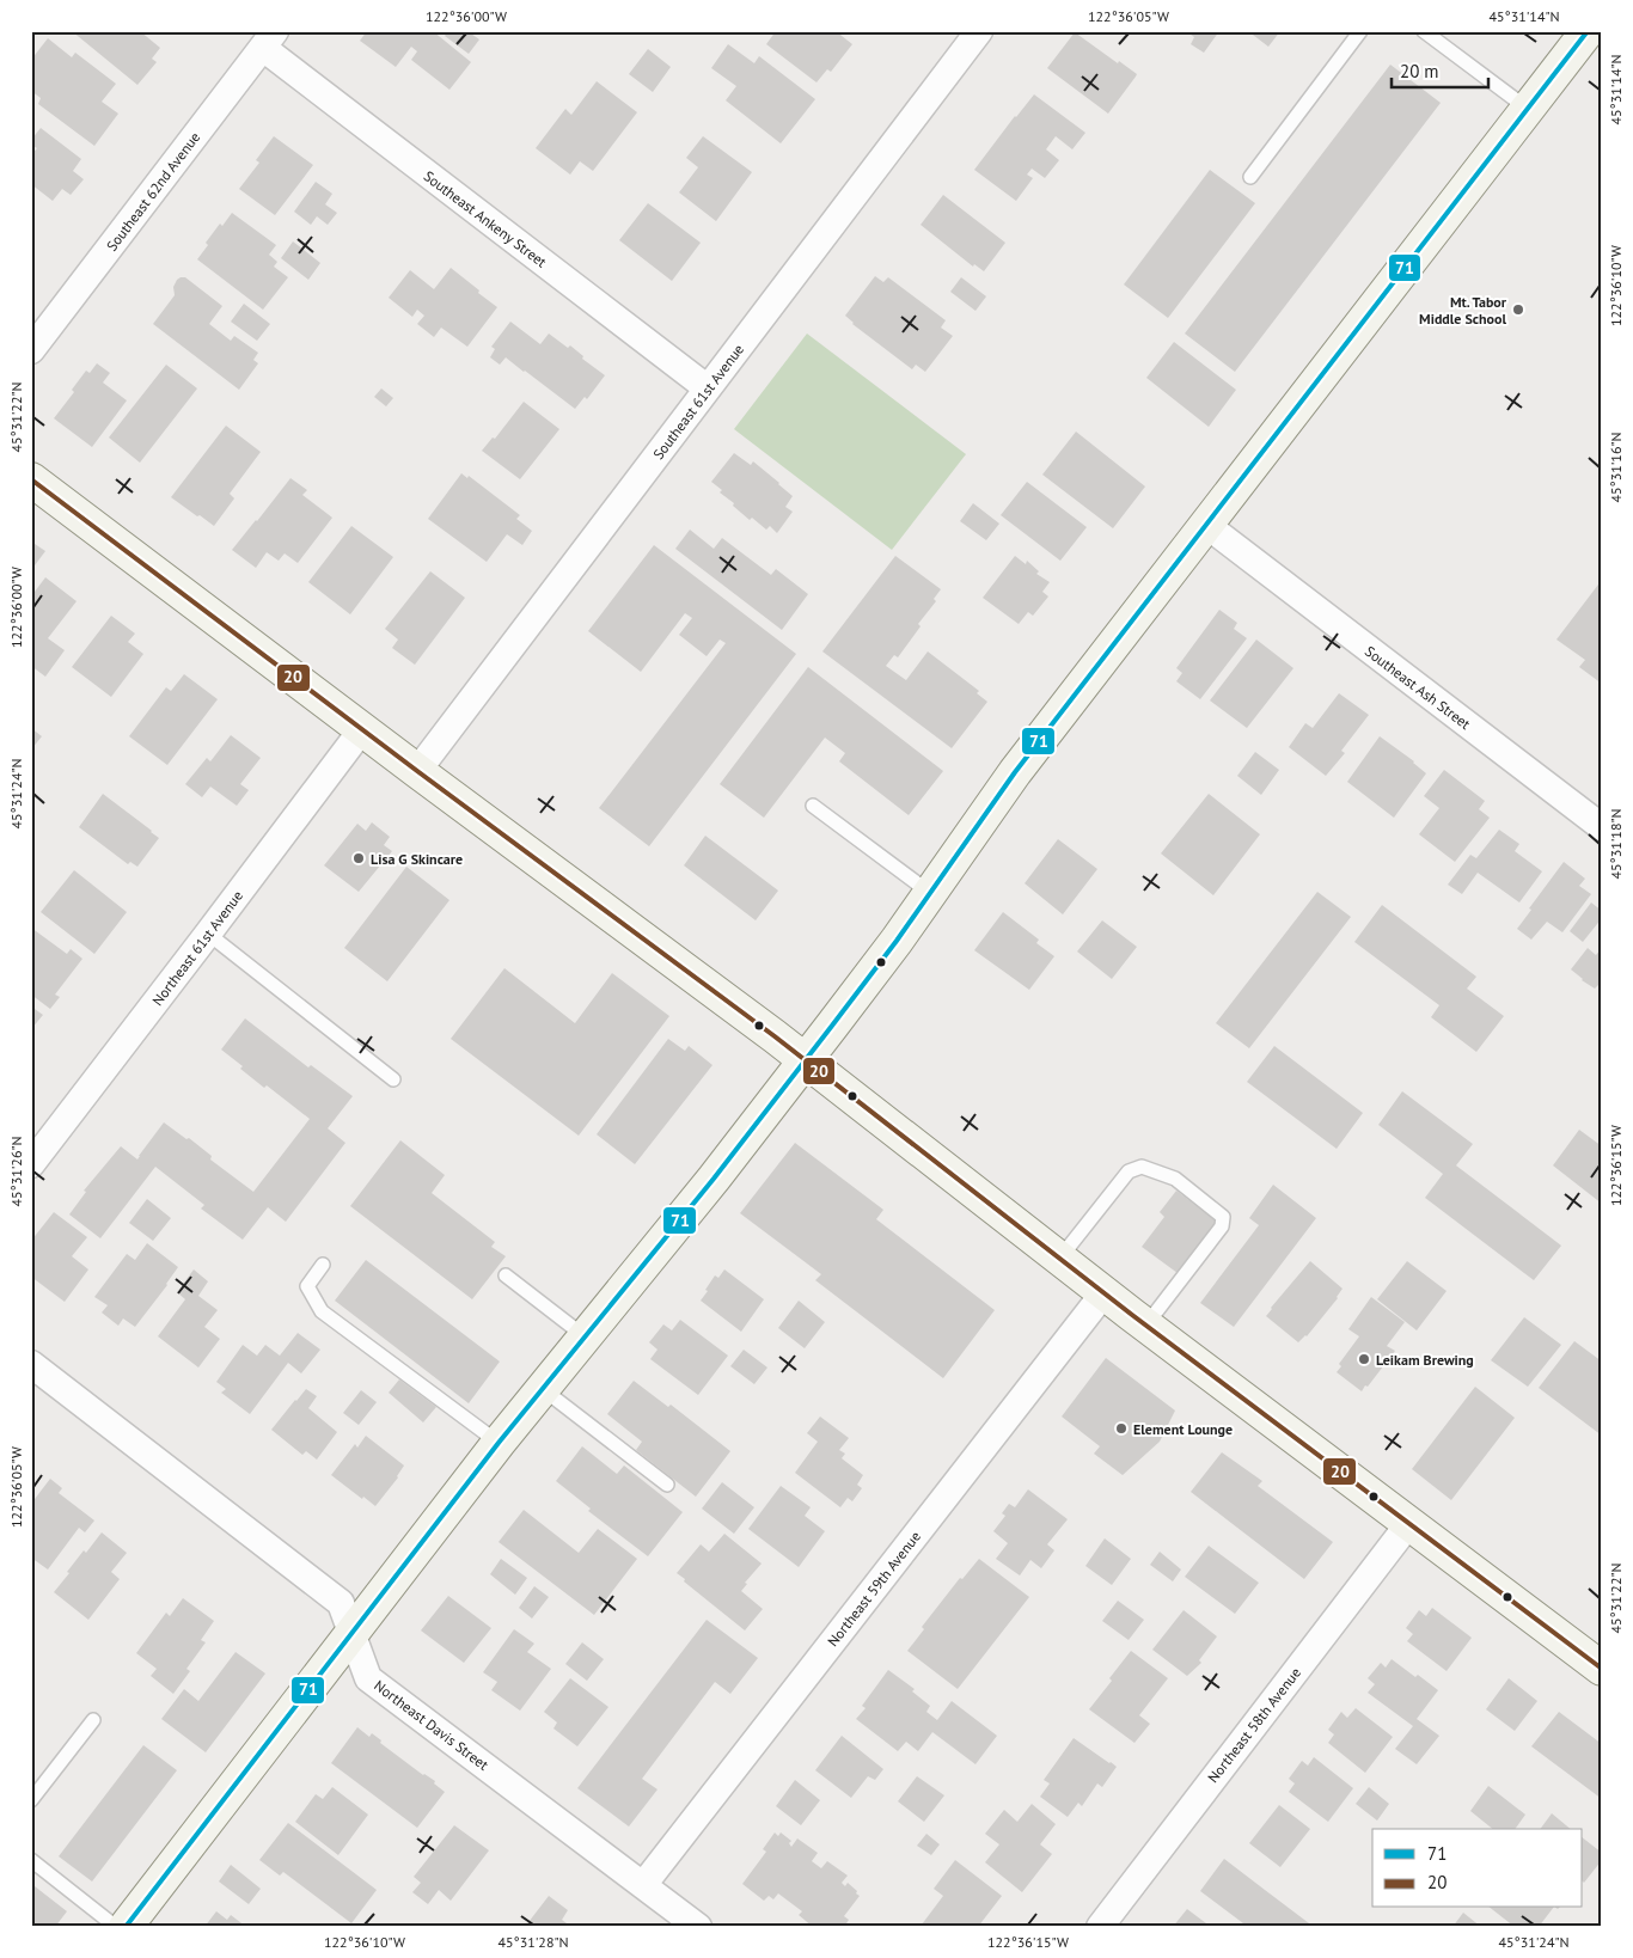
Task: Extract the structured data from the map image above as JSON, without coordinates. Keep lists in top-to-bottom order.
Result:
{
  "streets": {
    "street": [
      "Southeast 62nd Avenue",
      "Southeast Ankeny Street",
      "Southeast 61st Avenue",
      "Southeast Ash Street",
      "Northeast 61st Avenue",
      "Northeast 59th Avenue",
      "Northeast Davis Street",
      "Northeast 58th Avenue"
    ]
  },
  "crossings": [
    ["Southeast 62nd Avenue", "Southeast Ankeny Street"],
    ["Southeast Ankeny Street", "Southeast 61st Avenue"],
    ["Northeast 59th Avenue", "Northeast Davis Street"]
  ],
  "places": [
    "Mt. Tabor Middle School",
    "Lisa G Skincare",
    "Leikam Brewing",
    "Element Lounge"
  ],
  "lines": ["transit line 71", "transit line 20"],
  "legend": ["71", "20"],
  "scale_bar": "20 m",
  "coordinates": [
    "122°36'00\"W",
    "122°36'05\"W",
    "45°31'14\"N",
    "122°36'10\"W",
    "45°31'22\"N",
    "45°31'16\"N",
    "45°31'24\"N",
    "45°31'18\"N",
    "122°36'15\"W",
    "45°31'26\"N",
    "45°31'28\"N"
  ]
}
